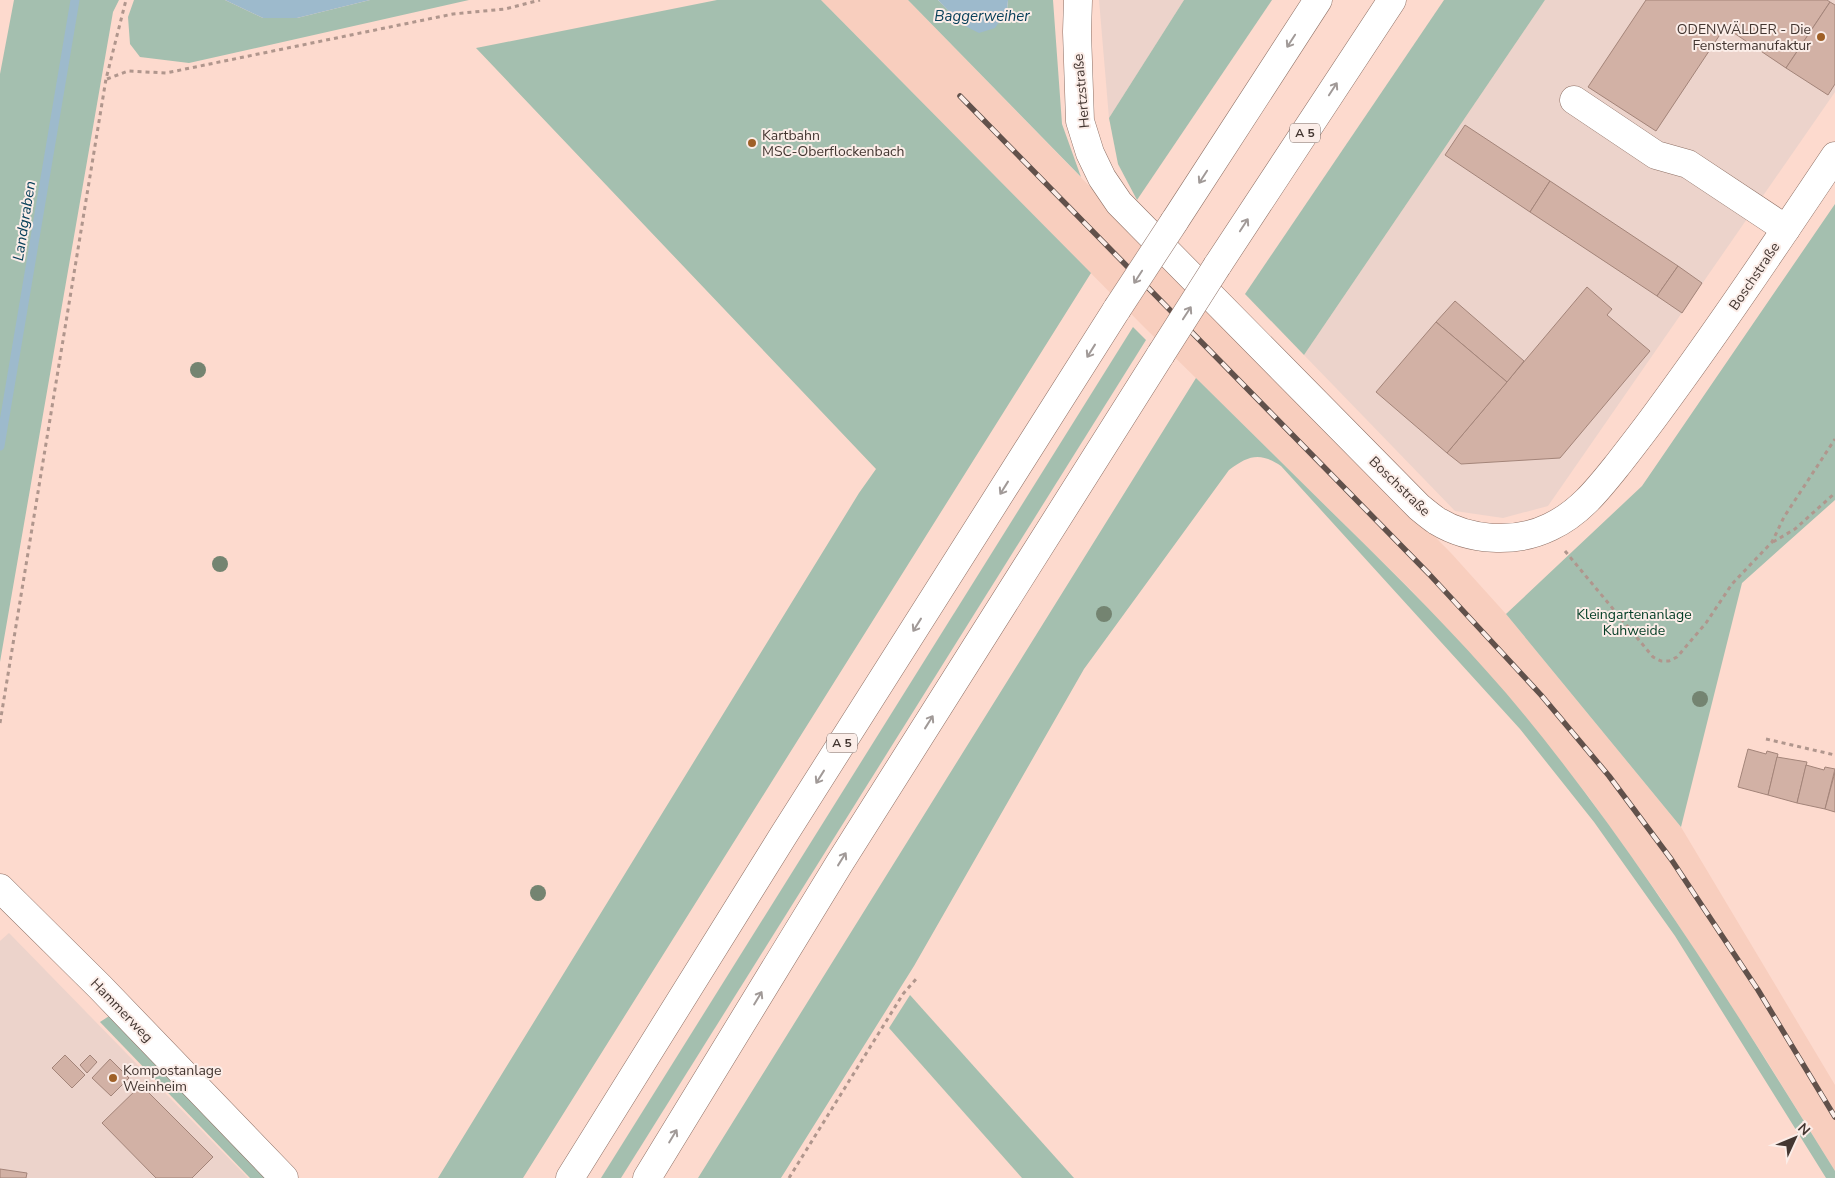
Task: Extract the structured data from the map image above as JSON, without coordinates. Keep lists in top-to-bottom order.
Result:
{
  "streets": {
    "main road": [
      "Hertzstraße",
      "A 5",
      "Boschstraße",
      "Hammerweg"
    ]
  },
  "crossings": [
    ["Hertzstraße", "Boschstraße"]
  ],
  "water": ["Baggerweiher", "Landgraben"],
  "parks": ["Kleingartenanlage Kuhweide"],
  "places": ["ODENWÄLDER - Die Fenstermanufaktur", "Kartbahn MSC-Oberflockenbach", "Kompostanlage Weinheim"],
  "north": "top right"
}
